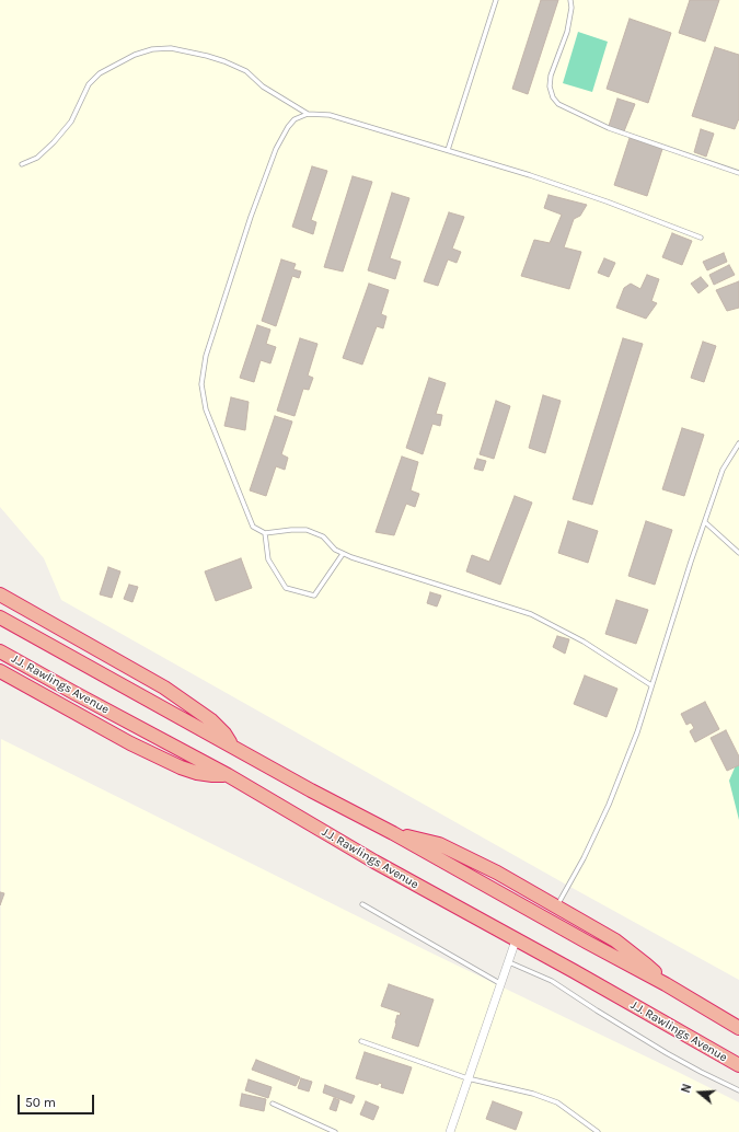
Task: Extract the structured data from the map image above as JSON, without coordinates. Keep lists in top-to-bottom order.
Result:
{
  "streets": {
    "highway": ["J.J. Rawlings Avenue"]
  },
  "scale_bar": "50 m",
  "north": "left"
}
